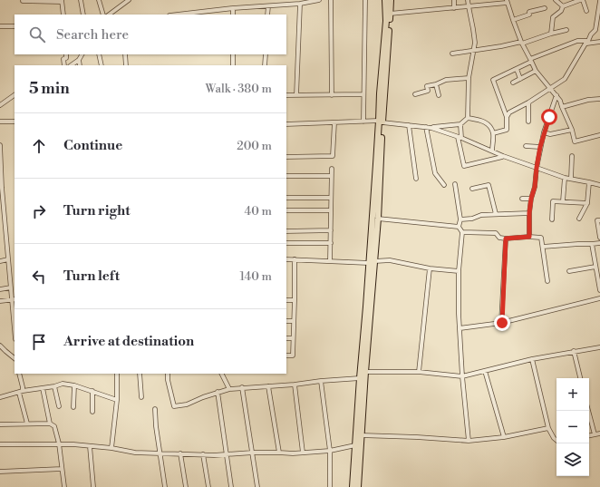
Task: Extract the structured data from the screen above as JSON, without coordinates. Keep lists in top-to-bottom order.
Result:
{
  "page": {
    "search": "Search here",
    "heading": ["5 min", "Walk · 380 m"],
    "list": [
      ["Continue", "200 m"],
      ["Turn right", "40 m"],
      ["Turn left", "140 m"],
      "Arrive at destination"
    ],
    "map_buttons": ["+", "−"]
  }
}
